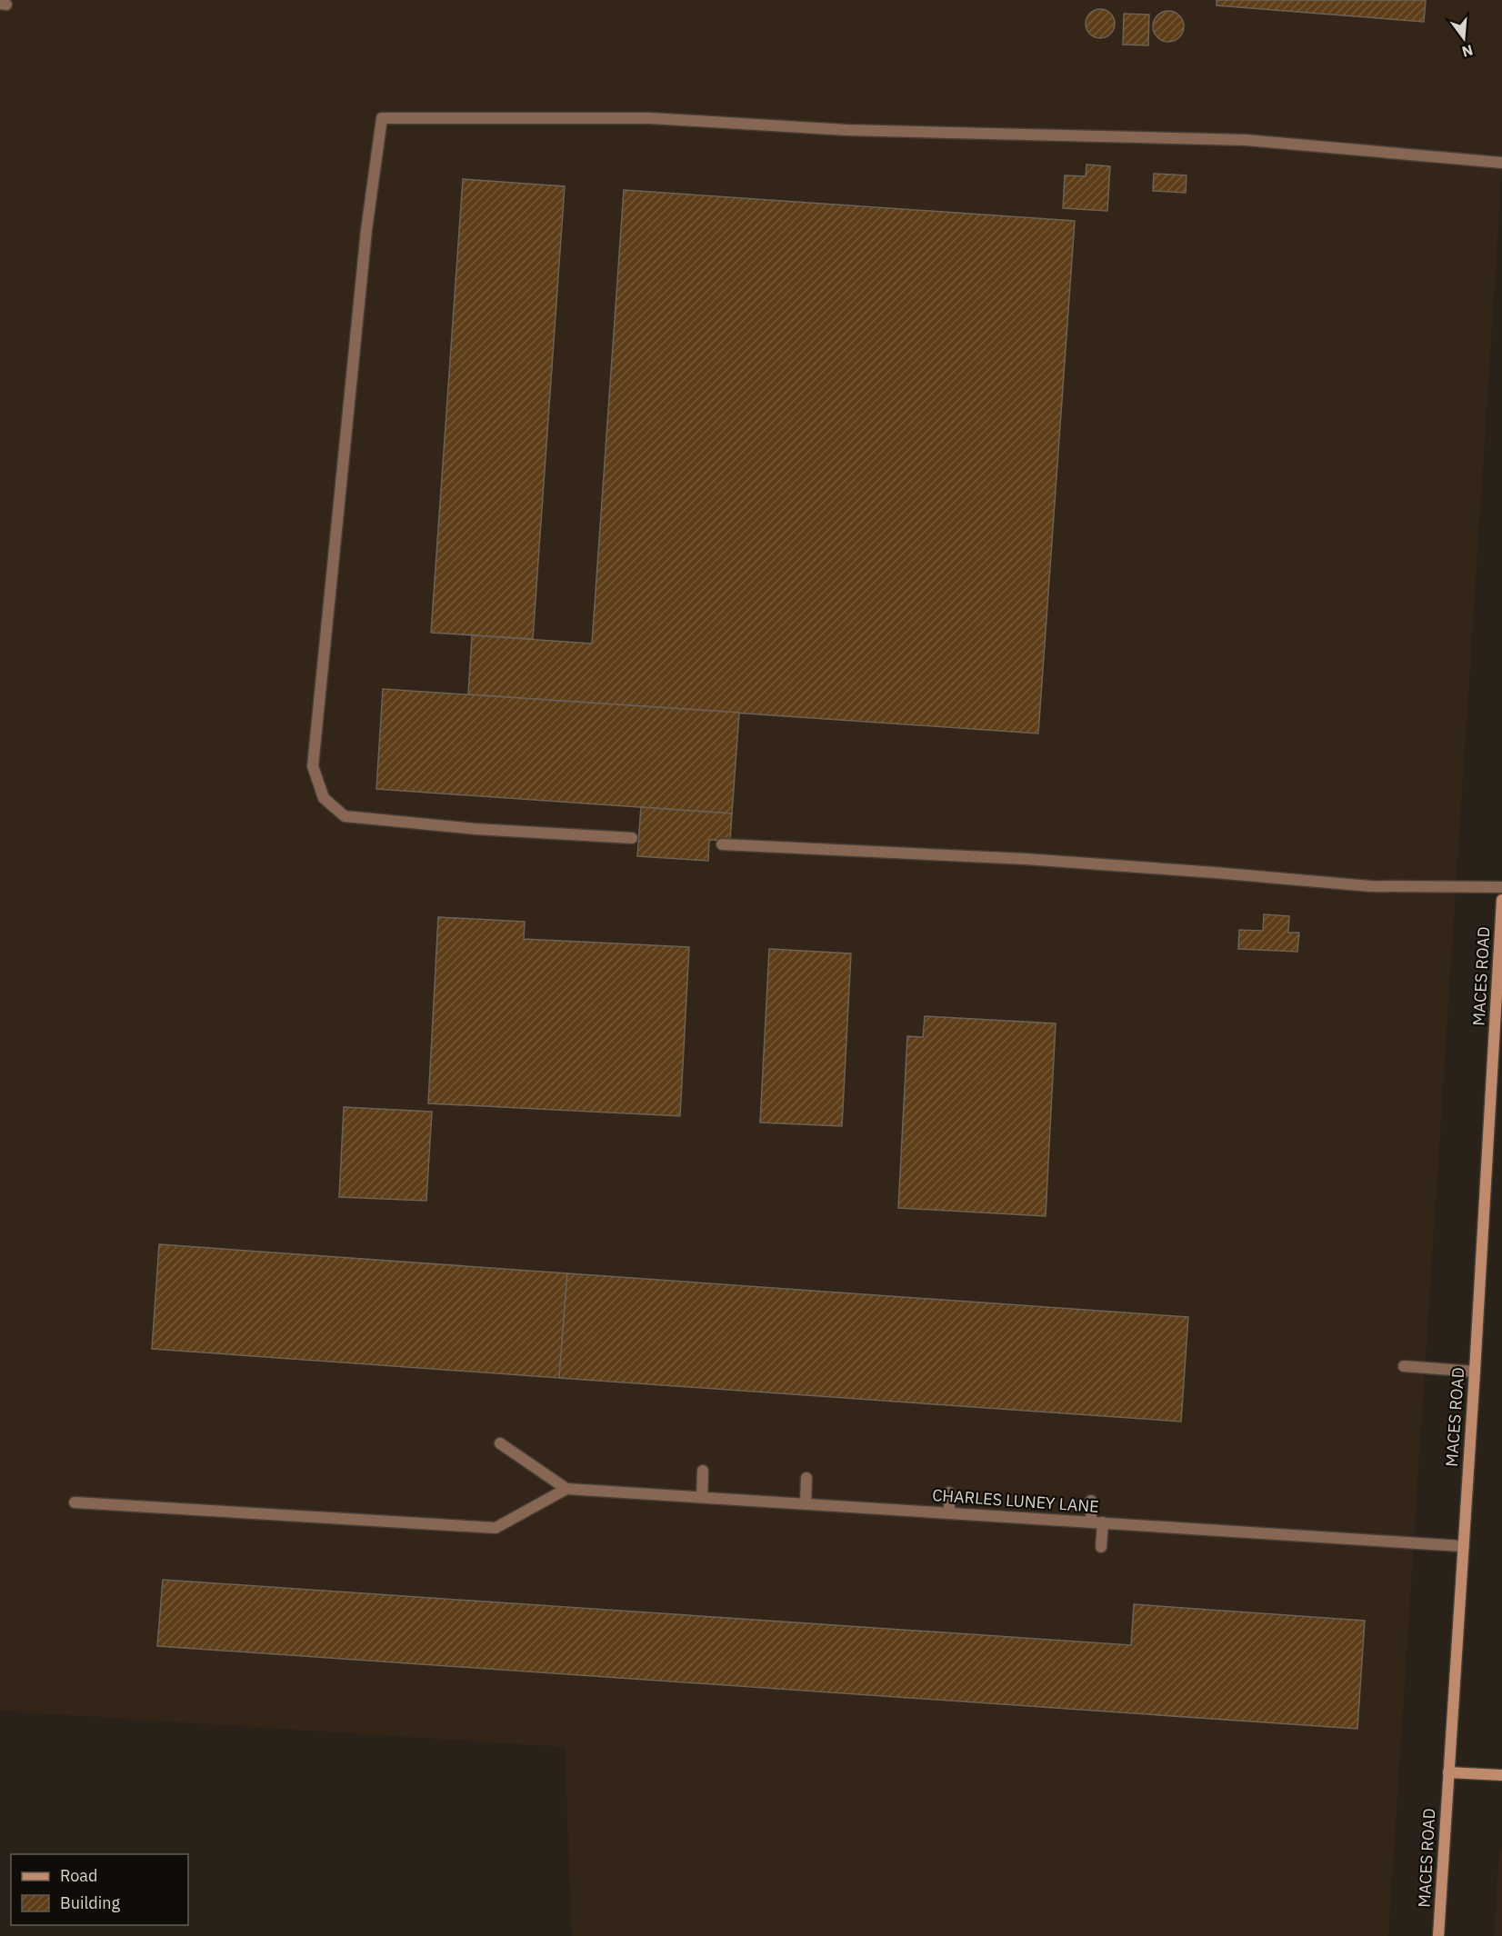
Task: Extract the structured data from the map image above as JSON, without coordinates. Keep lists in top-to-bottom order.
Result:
{
  "streets": {
    "street": ["MACES ROAD", "CHARLES LUNEY LANE"]
  },
  "crossings": [
    ["MACES ROAD", "CHARLES LUNEY LANE"]
  ],
  "legend": ["Road", "Building"],
  "north": "bottom"
}
